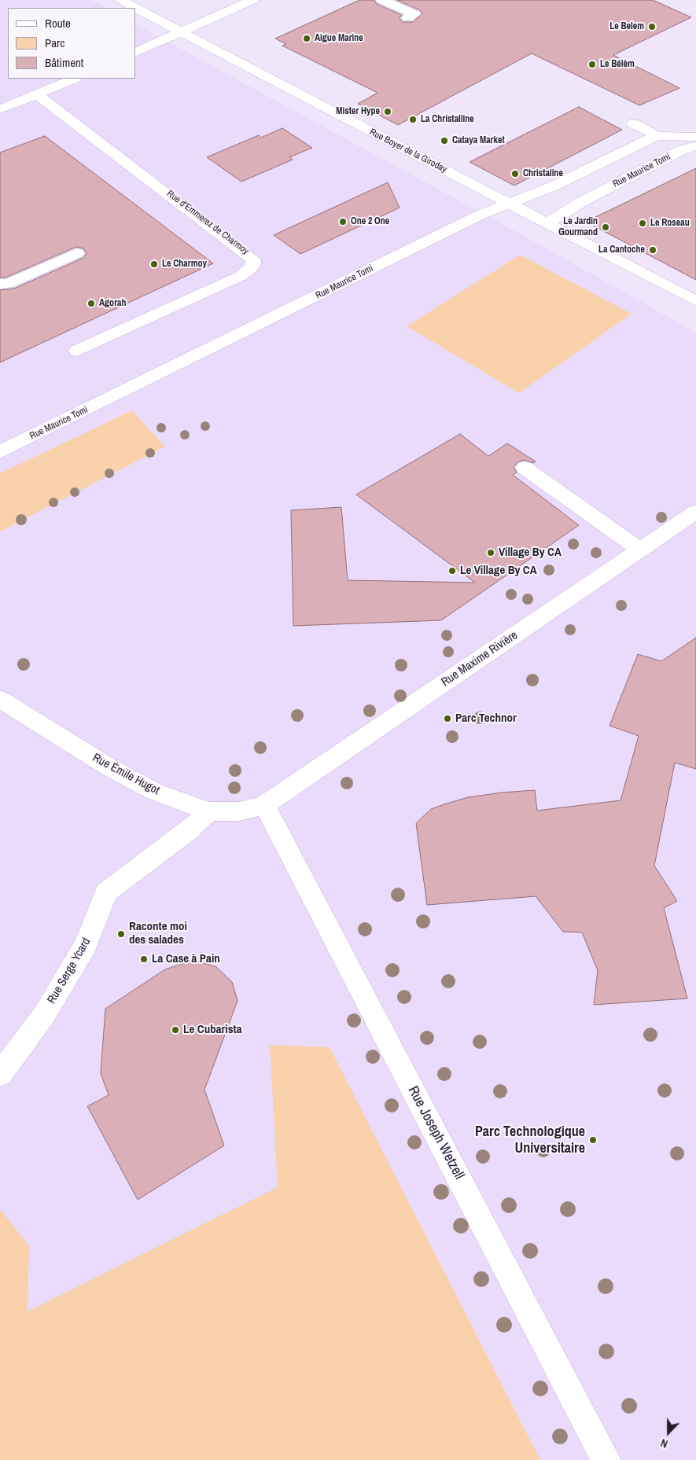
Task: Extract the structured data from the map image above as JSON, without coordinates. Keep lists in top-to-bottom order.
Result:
{
  "streets": {
    "street": [
      "Rue Boyer de la Giroday",
      "Rue Maurice Tomi",
      "Rue d'Emmerez de Charmoy",
      "Rue Maxime Rivière",
      "Rue Émile Hugot",
      "Rue Serge Ycard",
      "Rue Joseph Wetzell"
    ]
  },
  "crossings": [
    ["Rue Boyer de la Giroday", "Rue Maurice Tomi"],
    ["Rue Maxime Rivière", "Rue Émile Hugot"],
    ["Rue Maxime Rivière", "Rue Joseph Wetzell"],
    ["Rue Émile Hugot", "Rue Serge Ycard"],
    ["Rue Émile Hugot", "Rue Joseph Wetzell"]
  ],
  "places": [
    "Le Belem",
    "Aigue Marine",
    "Le Bélèm",
    "Mister Hype",
    "La Christalline",
    "Cataya Market",
    "Christaline",
    "One 2 One",
    "Le Roseau",
    "Le Jardin Gourmand",
    "La Cantoche",
    "Le Charmoy",
    "Agorah",
    "Village By CA",
    "Le Village By CA",
    "Parc Technor",
    "Raconte moi des salades",
    "La Case à Pain",
    "Le Cubarista",
    "Parc Technologique Universitaire"
  ],
  "legend": ["Route", "Parc", "Bâtiment"],
  "north": "bottom"
}
